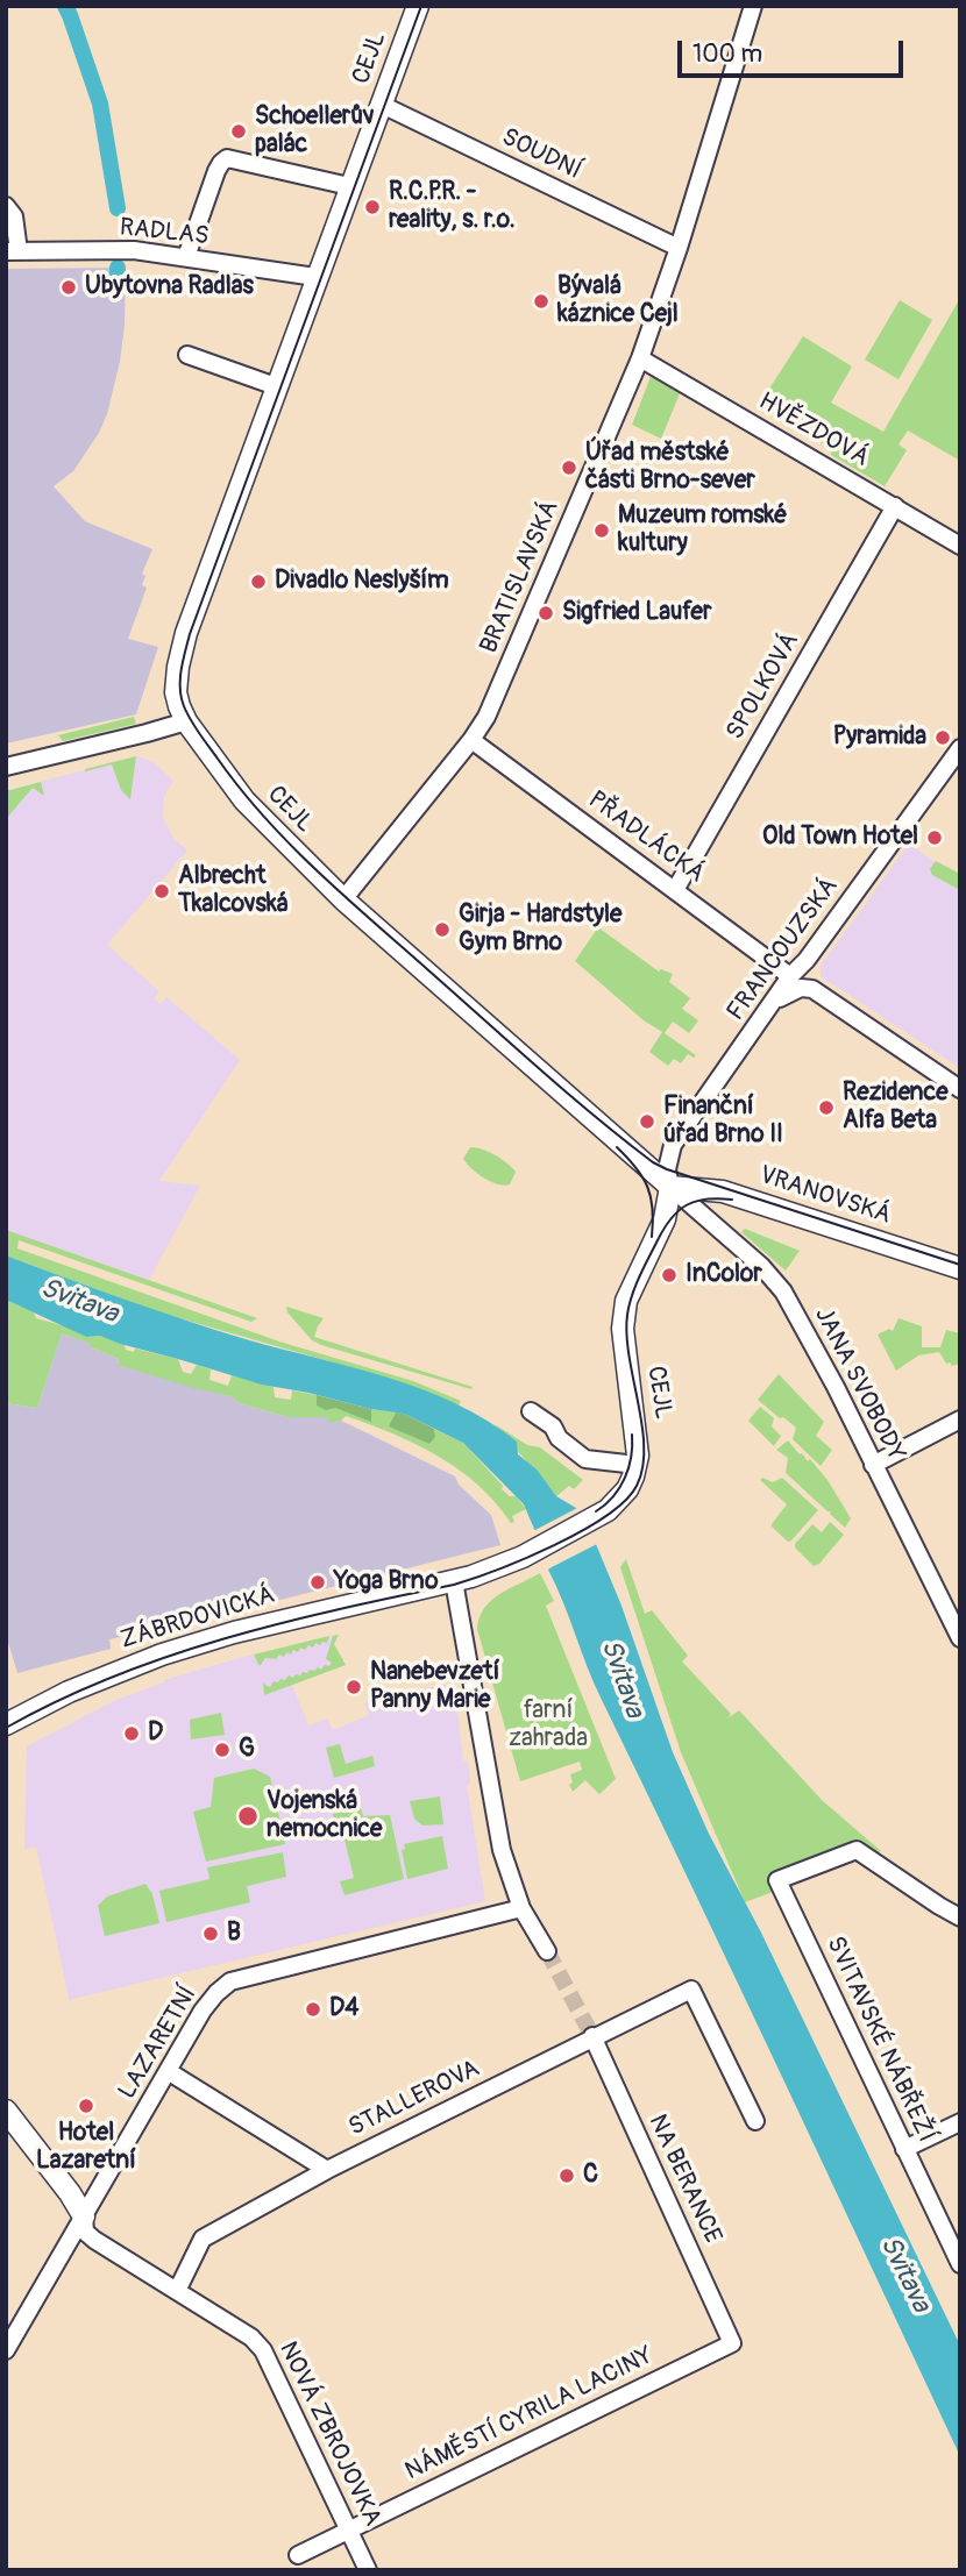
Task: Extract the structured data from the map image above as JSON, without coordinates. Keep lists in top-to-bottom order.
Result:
{
  "streets": {
    "street": [
      "CEJL",
      "SOUDNÍ",
      "RADLAS",
      "HVĚZDOVÁ",
      "BRATISLAVSKÁ",
      "SPOLKOVÁ",
      "PŘADLÁCKÁ",
      "FRANCOUZSKÁ",
      "VRANOVSKÁ",
      "JANA SVOBODY",
      "ZÁBRDOVICKÁ",
      "SVITAVSKÉ NÁBŘEŽÍ",
      "LAZARETNÍ",
      "STALLEROVA",
      "NA BERANCE",
      "NÁMĚSTÍ CYRILA LACINY",
      "NOVÁ ZBROJOVKA"
    ]
  },
  "crossings": [
    ["CEJL", "SOUDNÍ"],
    ["CEJL", "RADLAS"],
    ["CEJL", "BRATISLAVSKÁ"],
    ["CEJL", "FRANCOUZSKÁ"],
    ["CEJL", "VRANOVSKÁ"],
    ["CEJL", "JANA SVOBODY"],
    ["CEJL", "ZÁBRDOVICKÁ"],
    ["SOUDNÍ", "BRATISLAVSKÁ"],
    ["HVĚZDOVÁ", "BRATISLAVSKÁ"],
    ["HVĚZDOVÁ", "SPOLKOVÁ"],
    ["BRATISLAVSKÁ", "PŘADLÁCKÁ"],
    ["SPOLKOVÁ", "PŘADLÁCKÁ"],
    ["PŘADLÁCKÁ", "FRANCOUZSKÁ"],
    ["FRANCOUZSKÁ", "VRANOVSKÁ"],
    ["FRANCOUZSKÁ", "JANA SVOBODY"],
    ["VRANOVSKÁ", "JANA SVOBODY"],
    ["LAZARETNÍ", "NOVÁ ZBROJOVKA"],
    ["STALLEROVA", "NA BERANCE"],
    ["STALLEROVA", "NOVÁ ZBROJOVKA"],
    ["NA BERANCE", "NÁMĚSTÍ CYRILA LACINY"],
    ["NÁMĚSTÍ CYRILA LACINY", "NOVÁ ZBROJOVKA"]
  ],
  "water": ["Svitava"],
  "parks": ["farní zahrada"],
  "places": [
    "Schoellerův palác",
    "R.C.P.R. - reality, s. r.o.",
    "Ubytovna Radlas",
    "Bývalá káznice Cejl",
    "Úřad městské části Brno-sever",
    "Muzeum romské kultury",
    "Divadlo Neslyším",
    "Sigfried Laufer",
    "Pyramida",
    "Old Town Hotel",
    "Albrecht Tkalcovská",
    "Girja - Hardstyle Gym Brno",
    "Rezidence Alfa Beta",
    "Finanční úřad Brno II",
    "InColor",
    "Yoga Brno",
    "Nanebevzetí Panny Marie",
    "D",
    "G",
    "Vojenská nemocnice",
    "B",
    "D4",
    "Hotel Lazaretní",
    "C"
  ],
  "scale_bar": "100 m"
}
